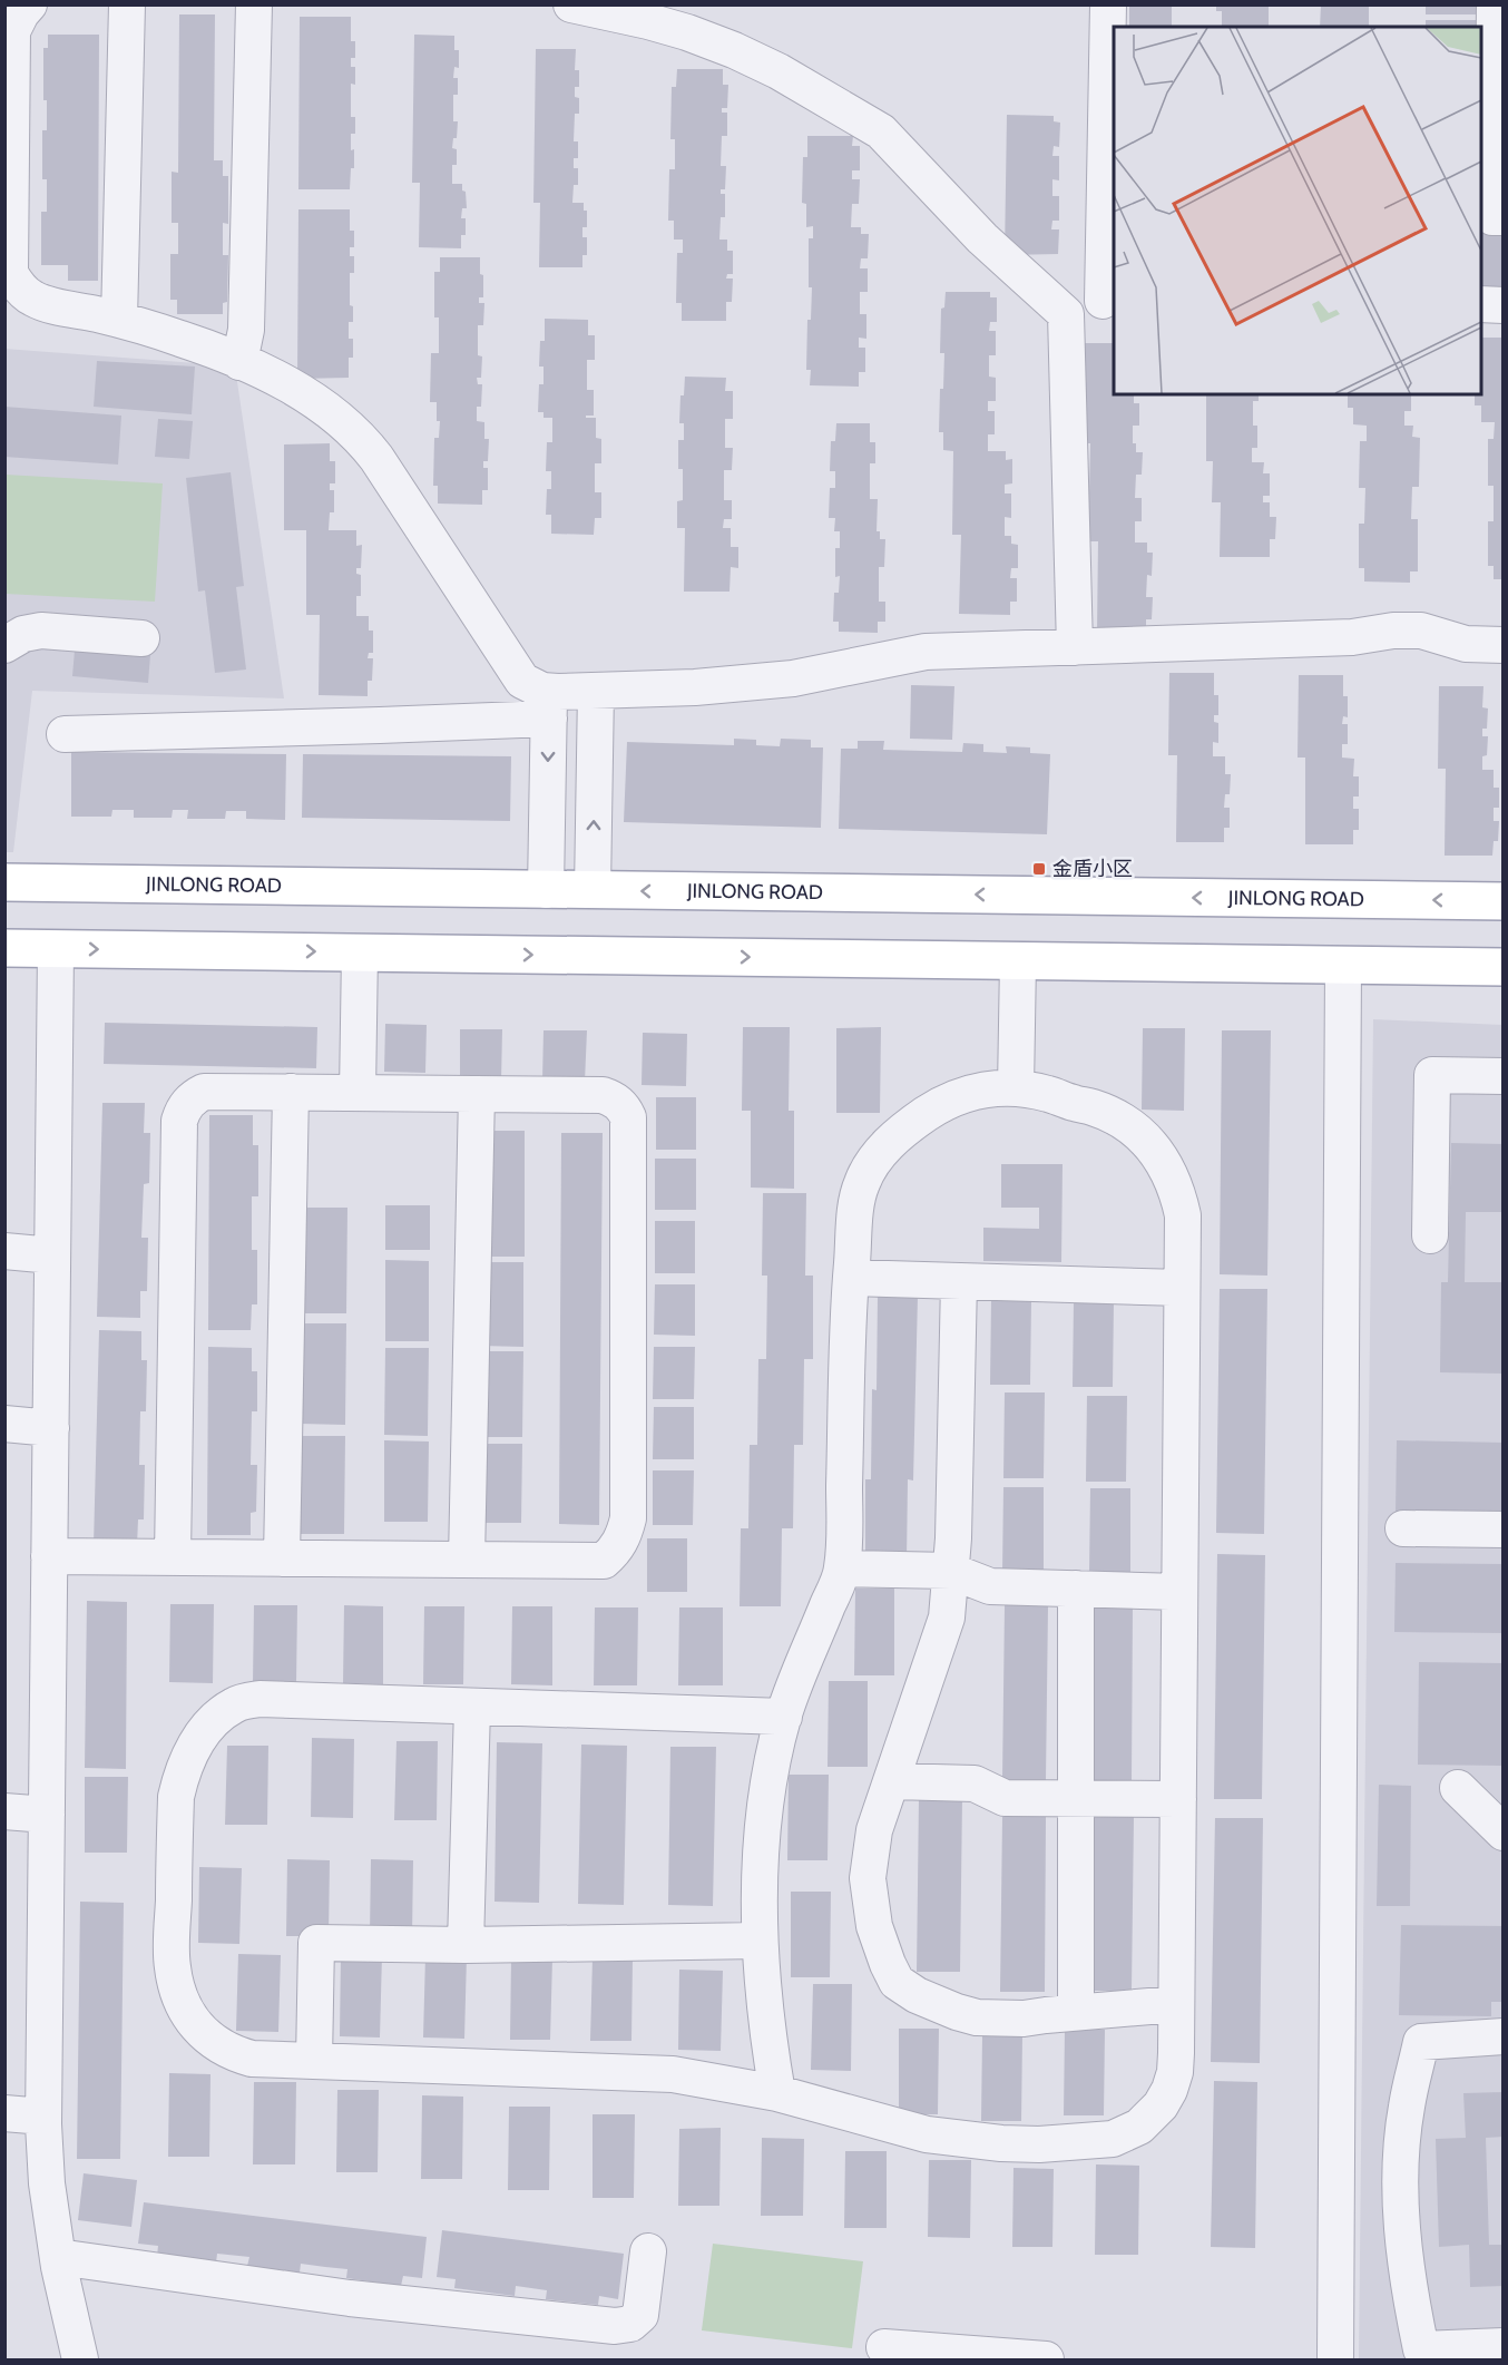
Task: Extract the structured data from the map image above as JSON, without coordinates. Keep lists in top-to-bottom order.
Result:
{
  "streets": {
    "main road": ["JINLONG ROAD"]
  },
  "places": {
    "transit": ["金盾小区"]
  }
}
